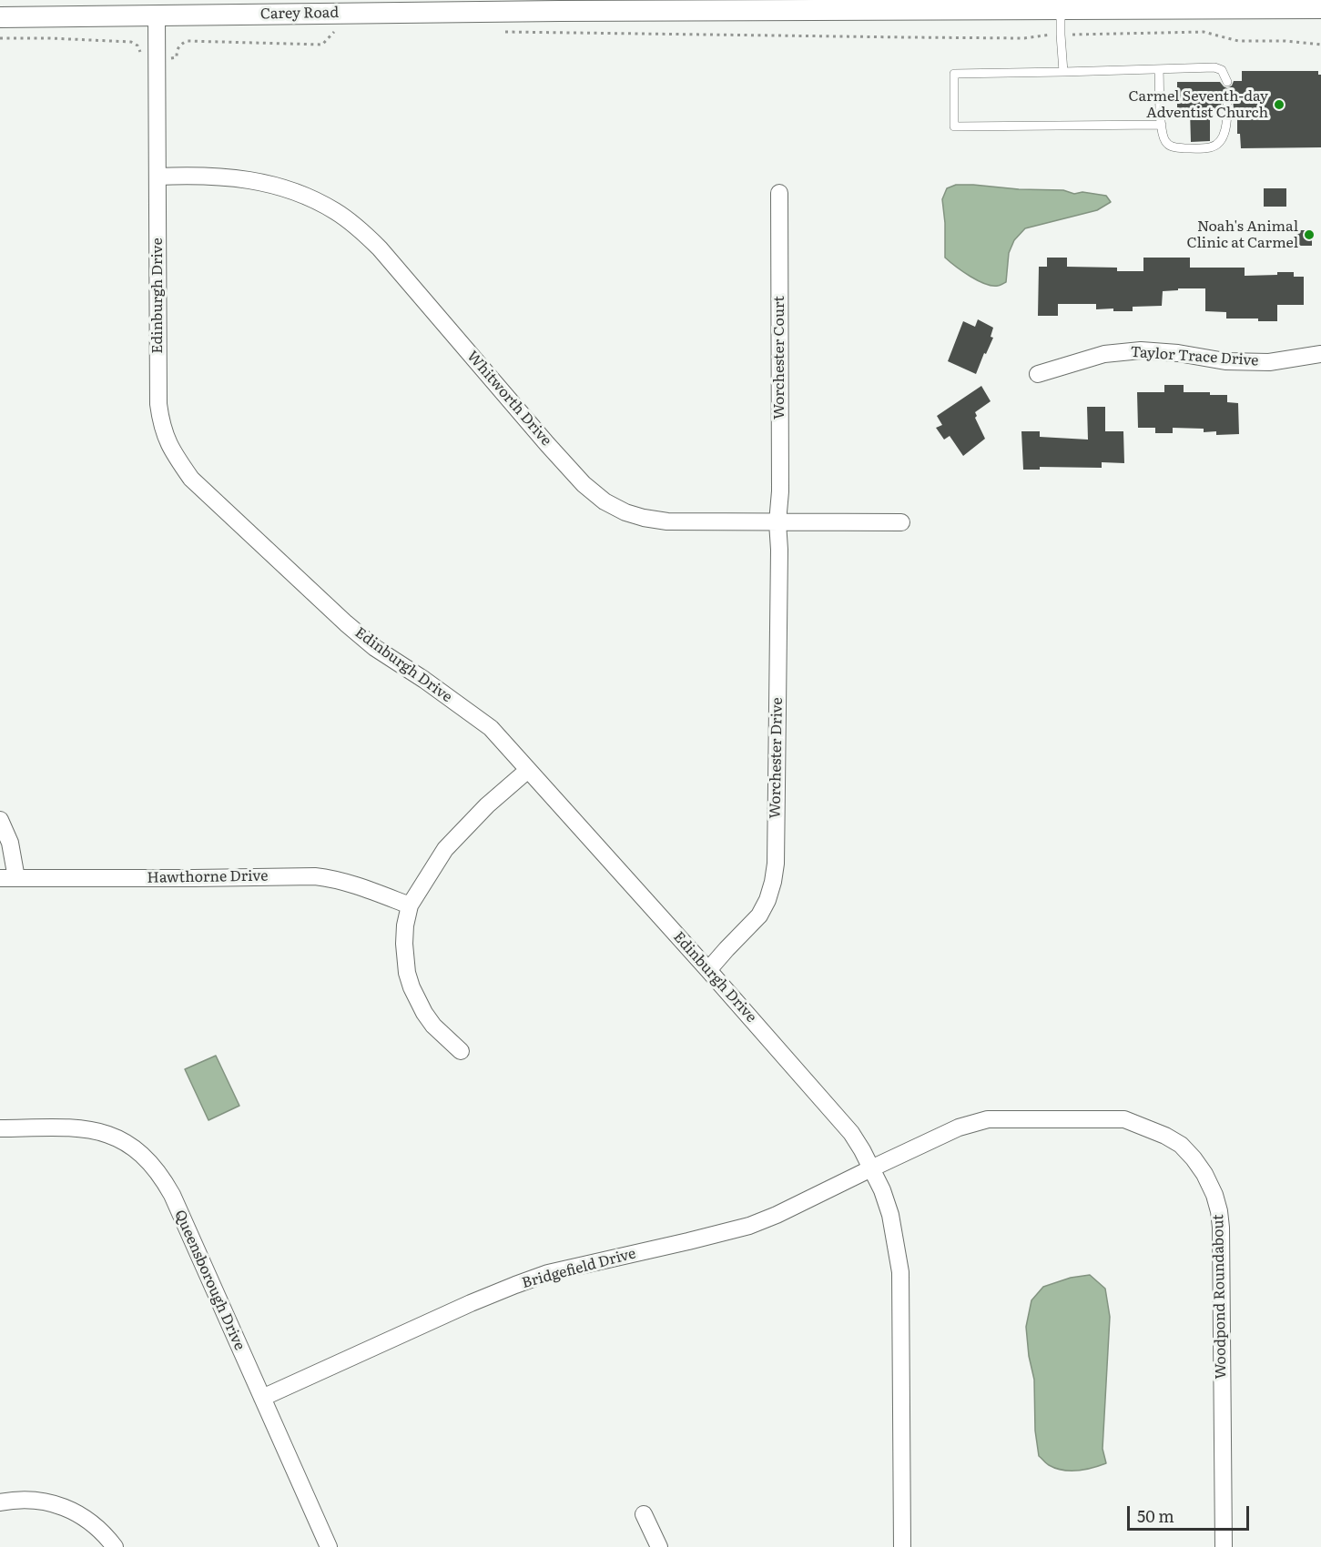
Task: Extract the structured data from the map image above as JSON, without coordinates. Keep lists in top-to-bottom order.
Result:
{
  "streets": {
    "street": [
      "Carey Road",
      "Edinburgh Drive",
      "Taylor Trace Drive",
      "Worchester Court",
      "Whitworth Drive",
      "Worchester Drive",
      "Hawthorne Drive",
      "Bridgefield Drive",
      "Queensborough Drive",
      "Woodpond Roundabout"
    ]
  },
  "crossings": [
    ["Carey Road", "Edinburgh Drive"],
    ["Edinburgh Drive", "Whitworth Drive"],
    ["Edinburgh Drive", "Worchester Drive"],
    ["Edinburgh Drive", "Bridgefield Drive"],
    ["Edinburgh Drive", "Woodpond Roundabout"],
    ["Worchester Court", "Whitworth Drive"],
    ["Worchester Court", "Worchester Drive"],
    ["Whitworth Drive", "Worchester Drive"],
    ["Bridgefield Drive", "Queensborough Drive"],
    ["Bridgefield Drive", "Woodpond Roundabout"]
  ],
  "places": ["Carmel Seventh-day Adventist Church", "Noah's Animal Clinic at Carmel"],
  "scale_bar": "50 m"
}
